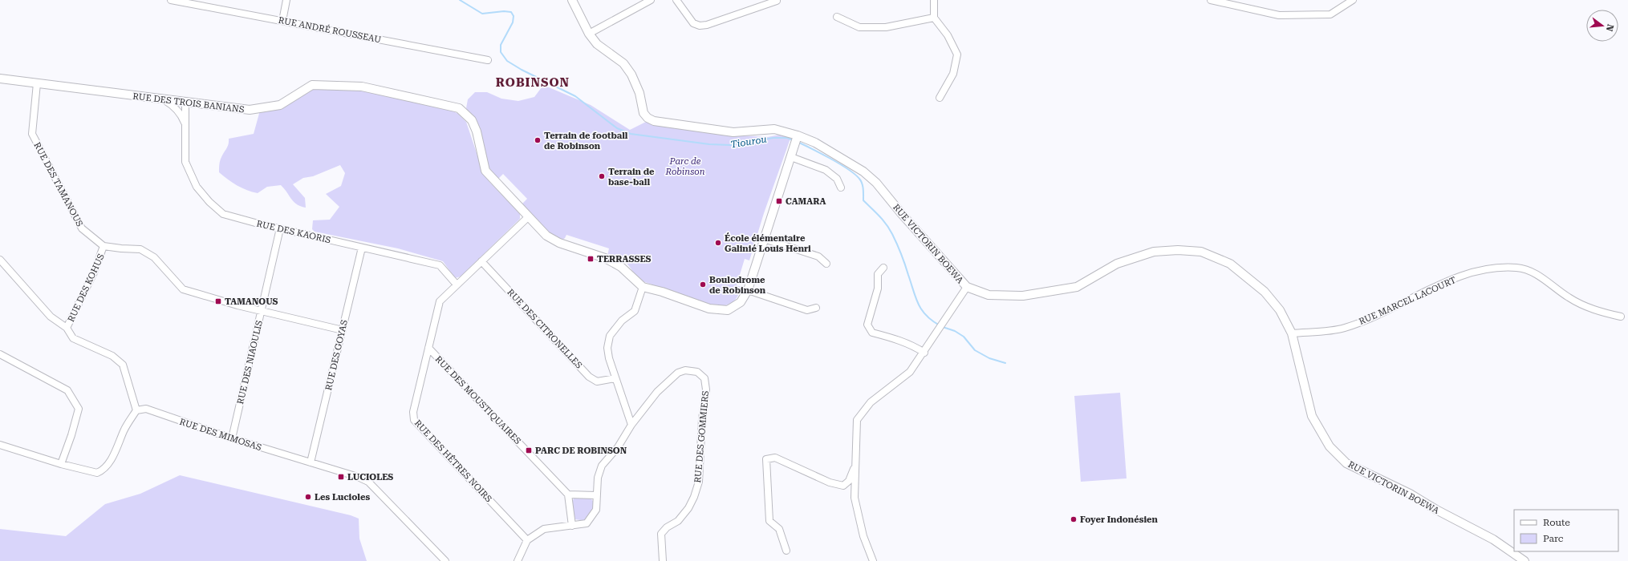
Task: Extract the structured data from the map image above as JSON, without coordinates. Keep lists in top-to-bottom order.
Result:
{
  "streets": {
    "street": [
      "RUE ANDRÉ ROUSSEAU",
      "RUE DES TROIS BANIANS",
      "RUE DES TAMANOUS",
      "RUE DES KAORIS",
      "RUE VICTORIN BOEWA",
      "RUE DES KOHUS",
      "RUE MARCEL LACOURT",
      "RUE DES CITRONELLES",
      "RUE DES GOYAS",
      "RUE DES NIAOULIS",
      "RUE DES MOUSTIQUAIRES",
      "RUE DES MIMOSAS",
      "RUE DES GOMMIERS",
      "RUE DES HÊTRES NOIRS"
    ]
  },
  "crossings": [
    ["RUE DES TROIS BANIANS", "RUE DES TAMANOUS"],
    ["RUE DES TROIS BANIANS", "RUE DES KAORIS"],
    ["RUE DES TROIS BANIANS", "RUE VICTORIN BOEWA"],
    ["RUE DES TROIS BANIANS", "RUE DES HÊTRES NOIRS"],
    ["RUE DES TAMANOUS", "RUE DES KOHUS"],
    ["RUE DES KAORIS", "RUE DES GOYAS"],
    ["RUE DES KAORIS", "RUE DES NIAOULIS"],
    ["RUE DES KAORIS", "RUE DES HÊTRES NOIRS"],
    ["RUE VICTORIN BOEWA", "RUE MARCEL LACOURT"],
    ["RUE DES CITRONELLES", "RUE DES HÊTRES NOIRS"],
    ["RUE DES GOYAS", "RUE DES MIMOSAS"],
    ["RUE DES NIAOULIS", "RUE DES MIMOSAS"],
    ["RUE DES MOUSTIQUAIRES", "RUE DES HÊTRES NOIRS"]
  ],
  "districts": ["ROBINSON"],
  "water": ["Tiourou"],
  "parks": ["Parc de Robinson"],
  "places": {
    "other": [
      "Terrain de football de Robinson",
      "Terrain de base-ball",
      "École élémentaire Galinié Louis Henri",
      "Boulodrome de Robinson",
      "Les Lucioles",
      "Foyer Indonésien"
    ],
    "transit": [
      "CAMARA",
      "TERRASSES",
      "TAMANOUS",
      "PARC DE ROBINSON",
      "LUCIOLES"
    ]
  },
  "legend": ["Route", "Parc"],
  "north": "right"
}
